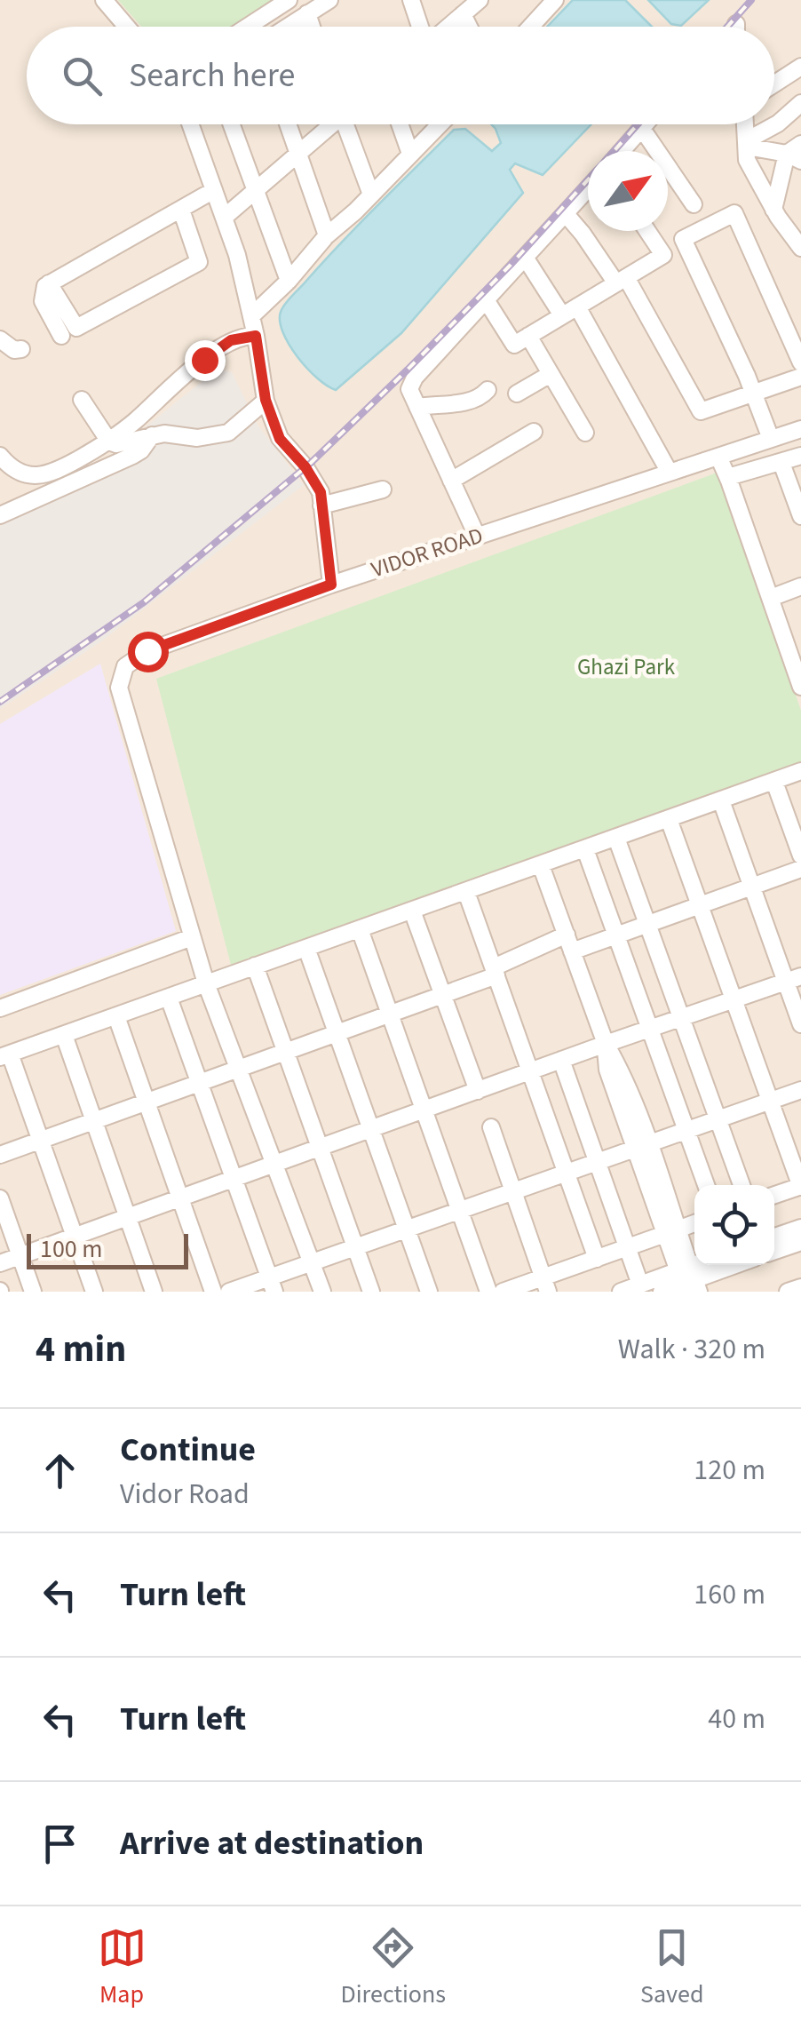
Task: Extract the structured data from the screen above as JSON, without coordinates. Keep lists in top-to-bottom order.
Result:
{
  "streets": {
    "street": ["VIDOR ROAD"]
  },
  "parks": ["Ghazi Park"],
  "scale_bar": "100 m",
  "north": "top right",
  "page": {
    "search": "Search here",
    "scale": "100 m",
    "heading": ["4 min", "Walk · 320 m"],
    "list": [
      ["Continue", "Vidor Road", "120 m"],
      ["Turn left", "160 m"],
      ["Turn left", "40 m"],
      "Arrive at destination"
    ],
    "nav": ["Map", "Directions", "Saved"]
  }
}
